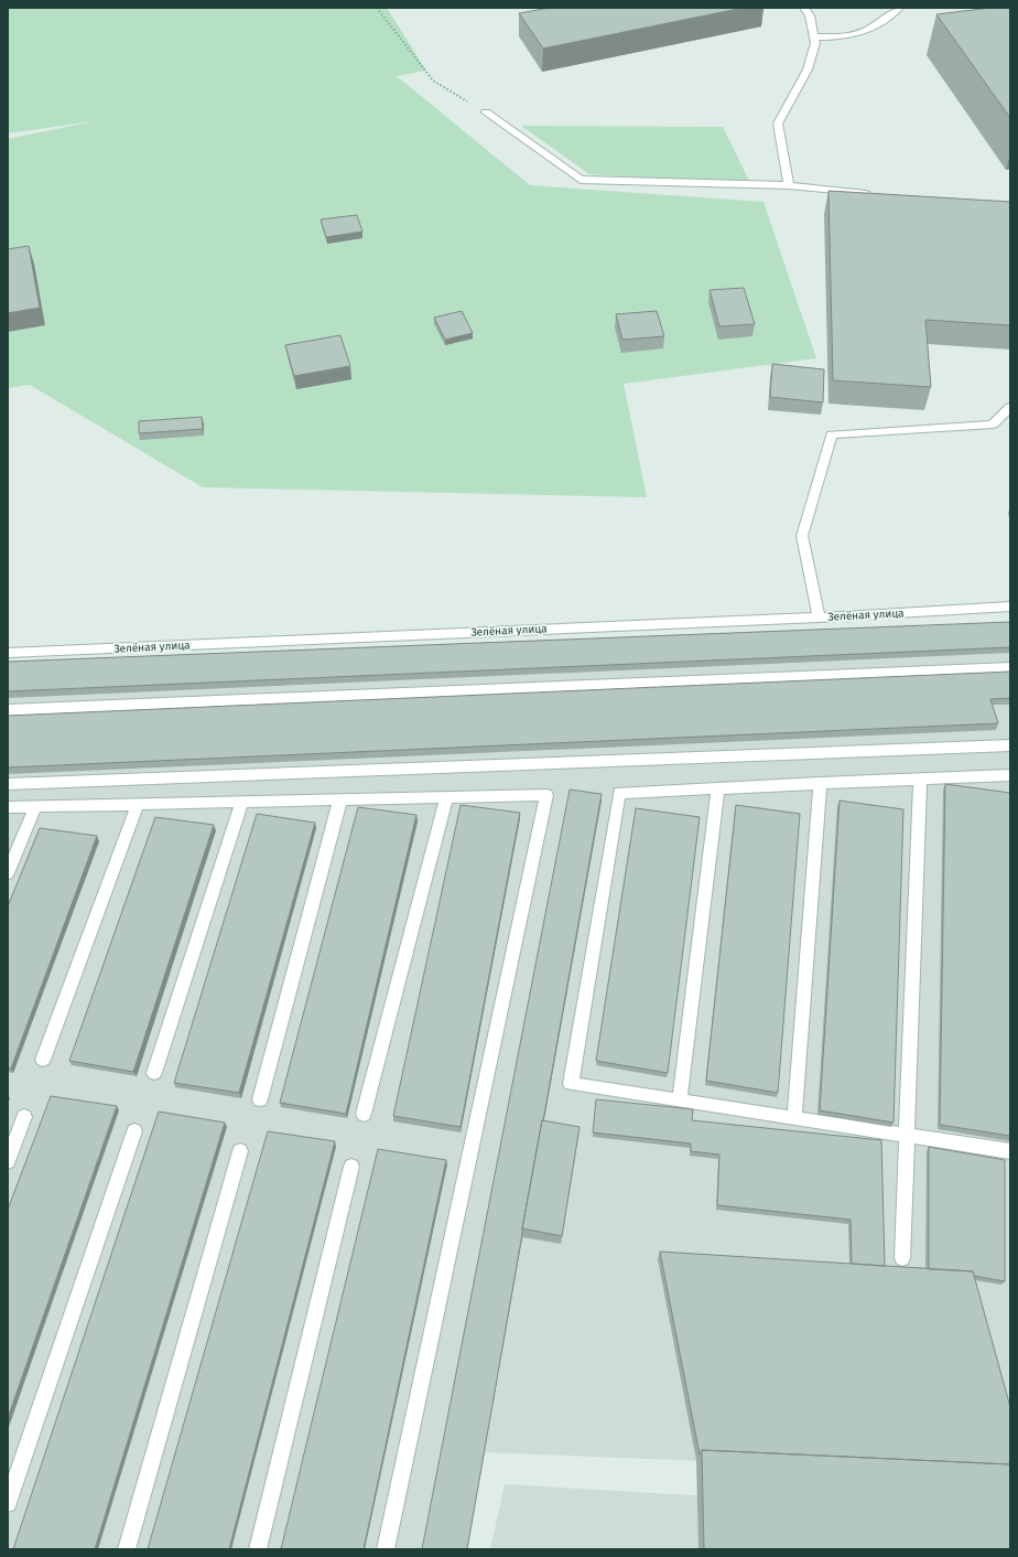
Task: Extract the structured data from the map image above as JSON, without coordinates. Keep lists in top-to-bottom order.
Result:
{
  "streets": {
    "street": ["Зелёная улица"]
  }
}
